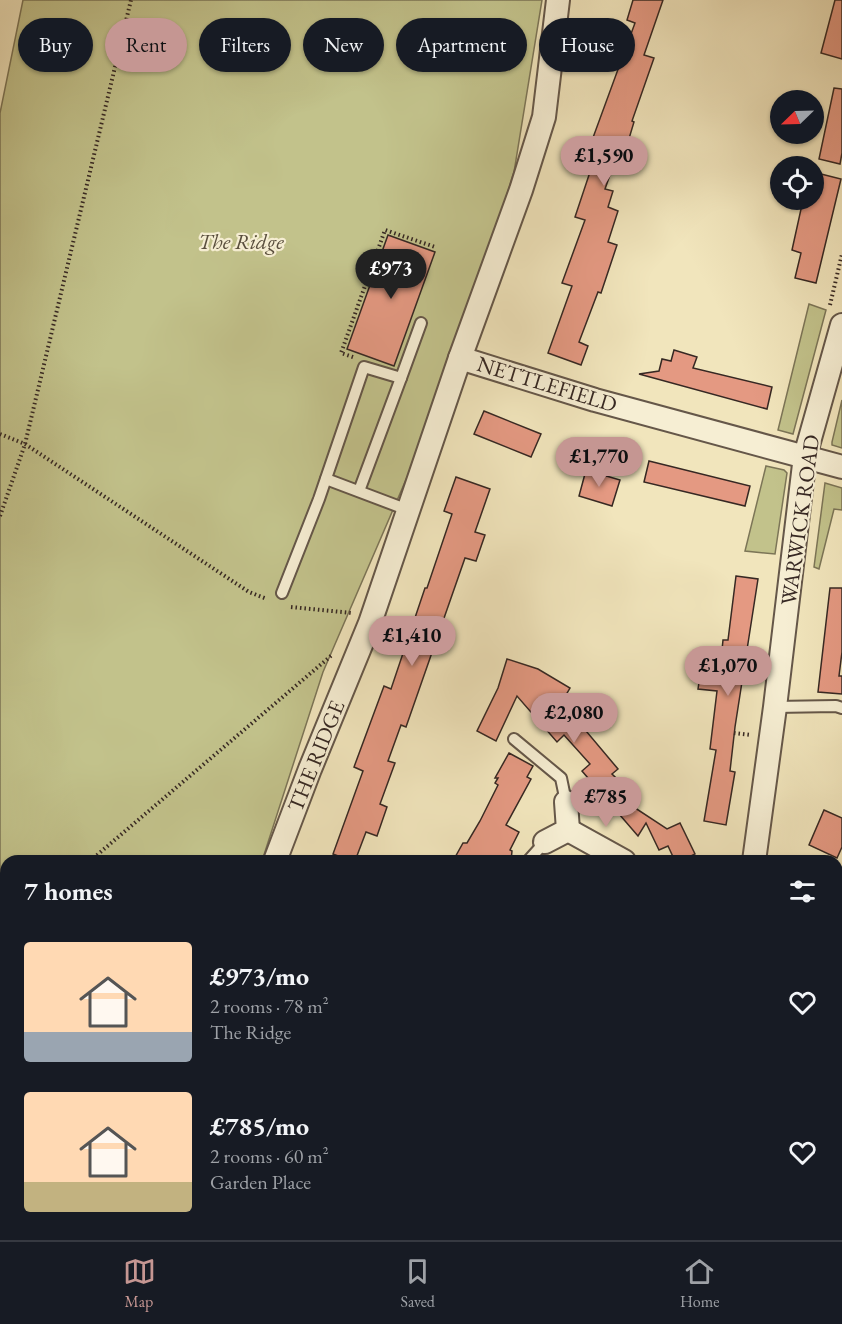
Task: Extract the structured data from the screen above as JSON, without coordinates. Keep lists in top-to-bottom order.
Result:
{
  "streets": {
    "street": ["NETTLEFIELD", "WARWICK ROAD", "THE RIDGE"]
  },
  "crossings": [
    ["NETTLEFIELD", "WARWICK ROAD"],
    ["NETTLEFIELD", "THE RIDGE"]
  ],
  "parks": ["The Ridge"],
  "north": "bottom left",
  "page": {
    "chip": [
      "Buy",
      "Rent",
      "Filters",
      "New",
      "Apartment",
      "House"
    ],
    "price": [
      "£1,590",
      "£973",
      "£1,770",
      "£1,410",
      "£1,070",
      "£2,080",
      "£785"
    ],
    "heading": "7 homes",
    "list": [
      {
        "name": "£973/mo",
        "note": "2 rooms · 78 m² · The Ridge"
      },
      {
        "name": "£785/mo",
        "note": "2 rooms · 60 m² · Garden Place"
      }
    ],
    "tabs": ["Map", "Saved", "Home"]
  }
}
